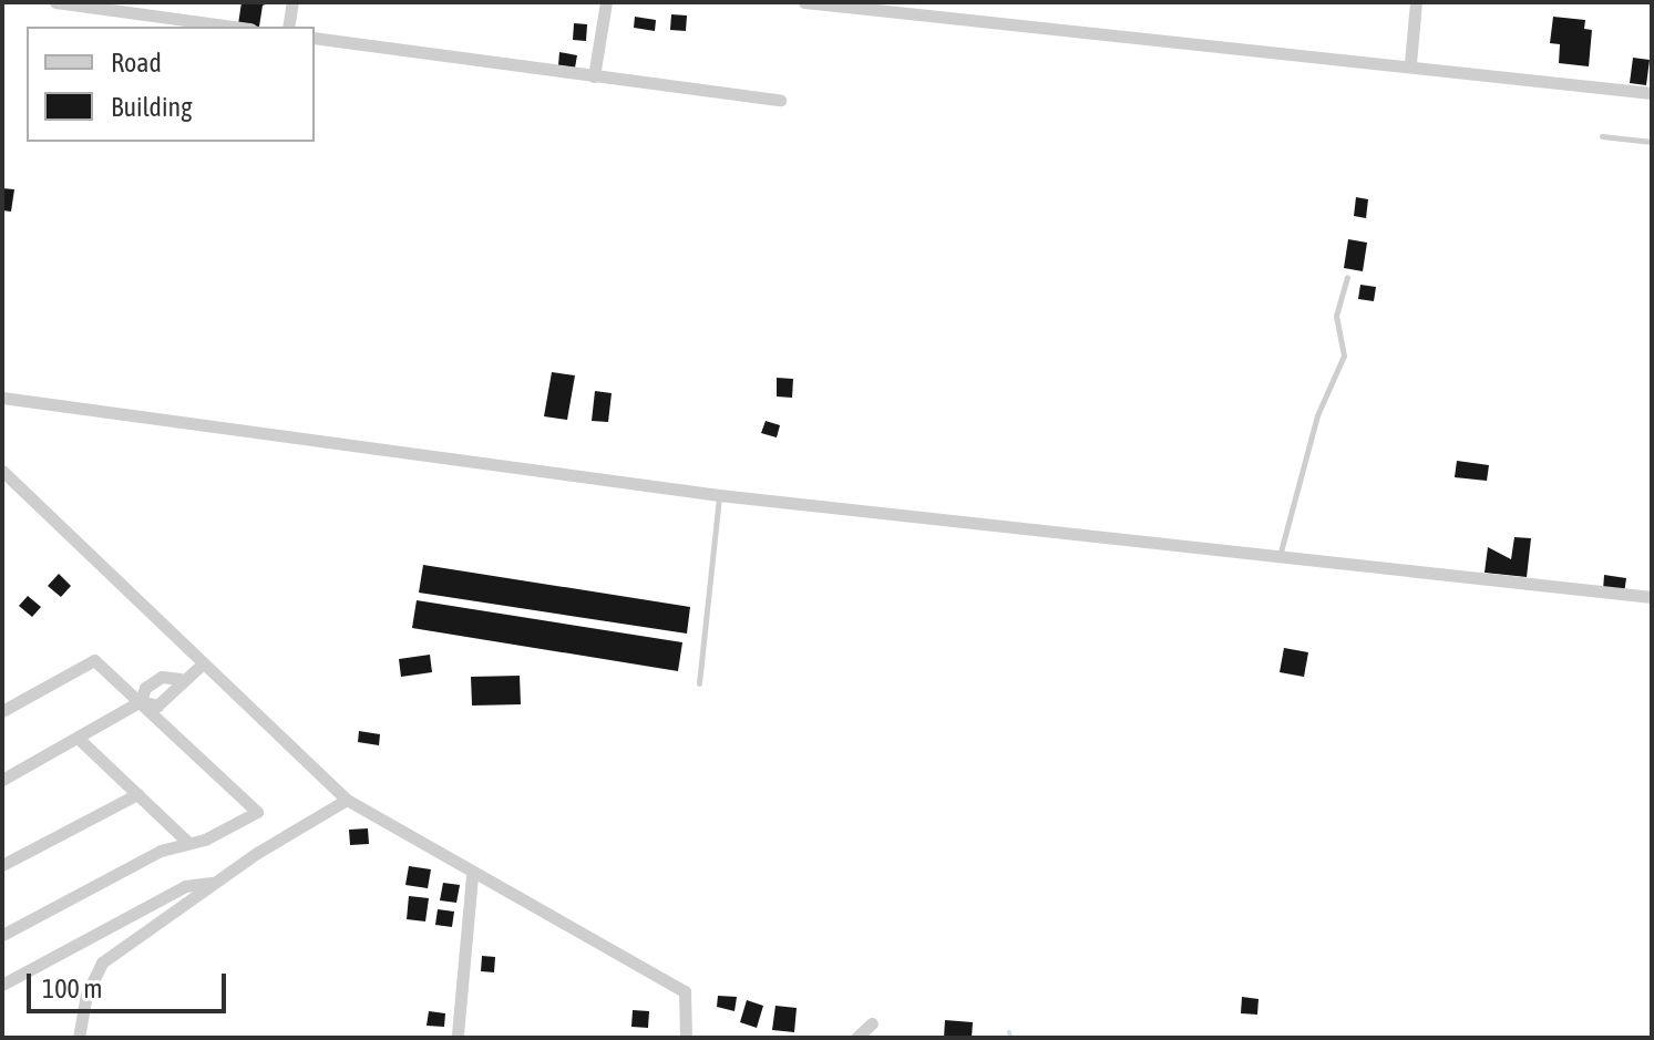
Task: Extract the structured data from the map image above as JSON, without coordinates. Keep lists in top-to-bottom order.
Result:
{
  "legend": ["Road", "Building"],
  "scale_bar": "100 m"
}
